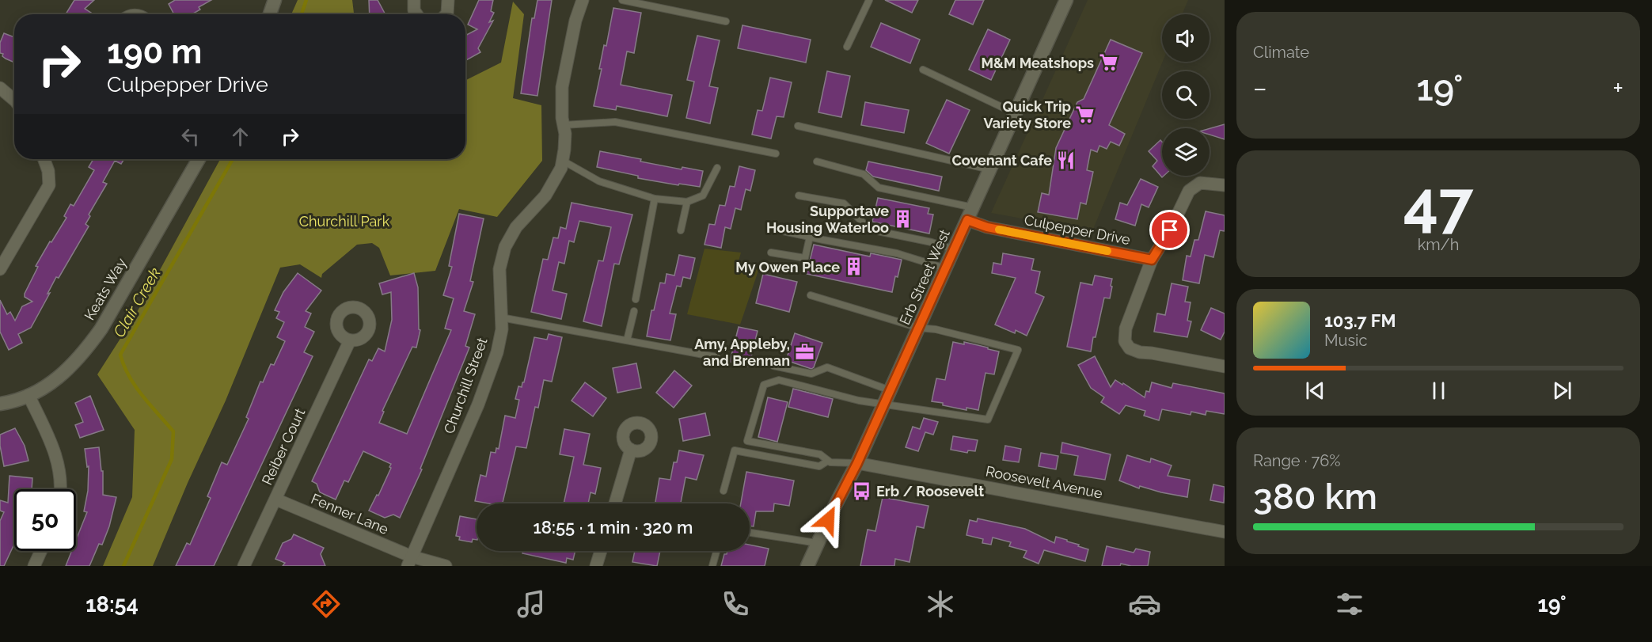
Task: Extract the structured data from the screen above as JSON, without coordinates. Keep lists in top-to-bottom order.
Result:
{
  "streets": {
    "main road": ["Erb Street West", "Keats Way"],
    "street": [
      "Culpepper Drive",
      "Churchill Street",
      "Reiber Court",
      "Roosevelt Avenue",
      "Fenner Lane"
    ]
  },
  "crossings": [
    ["Culpepper Drive", "Erb Street West"],
    ["Erb Street West", "Roosevelt Avenue"],
    ["Churchill Street", "Fenner Lane"],
    ["Reiber Court", "Fenner Lane"]
  ],
  "water": ["Clair Creek"],
  "parks": ["Churchill Park"],
  "places": {
    "supermarket": ["M&M Meatshops", "Quick Trip Variety Store"],
    "restaurant": ["Covenant Cafe"],
    "building": ["Supportave Housing Waterloo", "My Owen Place"],
    "office": ["Amy, Appleby, and Brennan"],
    "bus stop": ["Erb / Roosevelt"]
  },
  "page": {
    "tile": [
      "Climate",
      ["47", "km/h"],
      ["Range · 76%", "380 km"]
    ],
    "turn": ["190 m", "Culpepper Drive"],
    "heat": ["−", "19°", "+"],
    "song": ["103.7 FM", "Music"],
    "limit": "50",
    "trip": "18:55 · 1 min · 320 m",
    "tabs": ["18:54", "19°"]
  }
}
